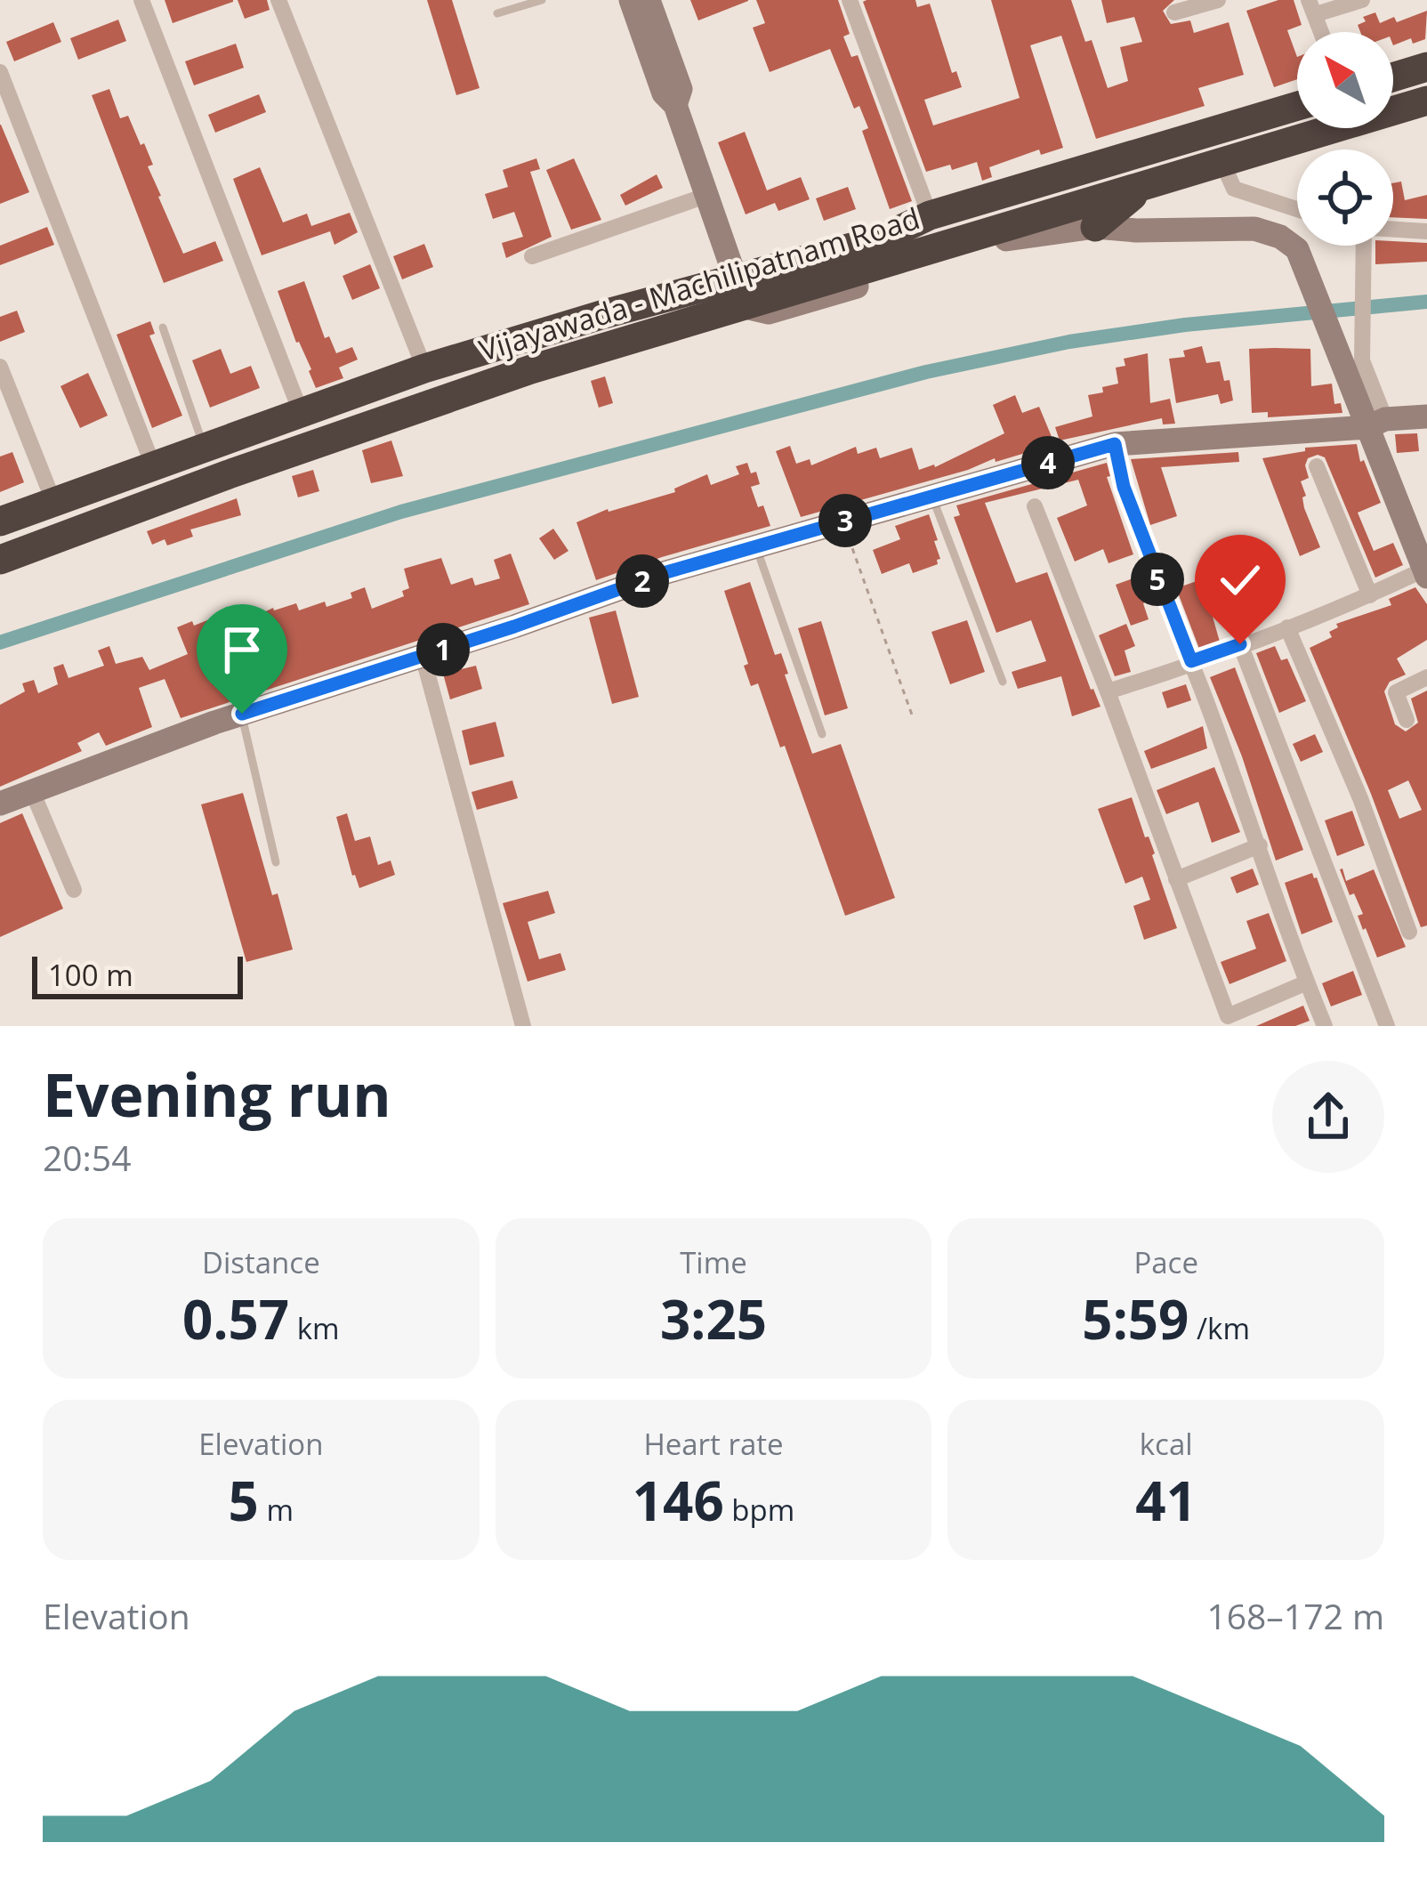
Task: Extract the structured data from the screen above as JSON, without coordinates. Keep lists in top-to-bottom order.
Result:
{
  "streets": {
    "highway": ["Vijayawada - Machilipatnam Road"]
  },
  "scale_bar": "100 m",
  "north": "top left",
  "page": {
    "pins": [
      "4",
      "3",
      "5",
      "2",
      "1"
    ],
    "scale": "100 m",
    "heading": ["Evening run", "20:54"],
    "stats": [
      ["Distance", "0.57 km"],
      ["Time", "3:25"],
      ["Pace", "5:59 /km"],
      ["Elevation", "5 m"],
      ["Heart rate", "146 bpm"],
      ["kcal", "41"]
    ],
    "chart": ["Elevation", "168–172 m"]
  }
}
